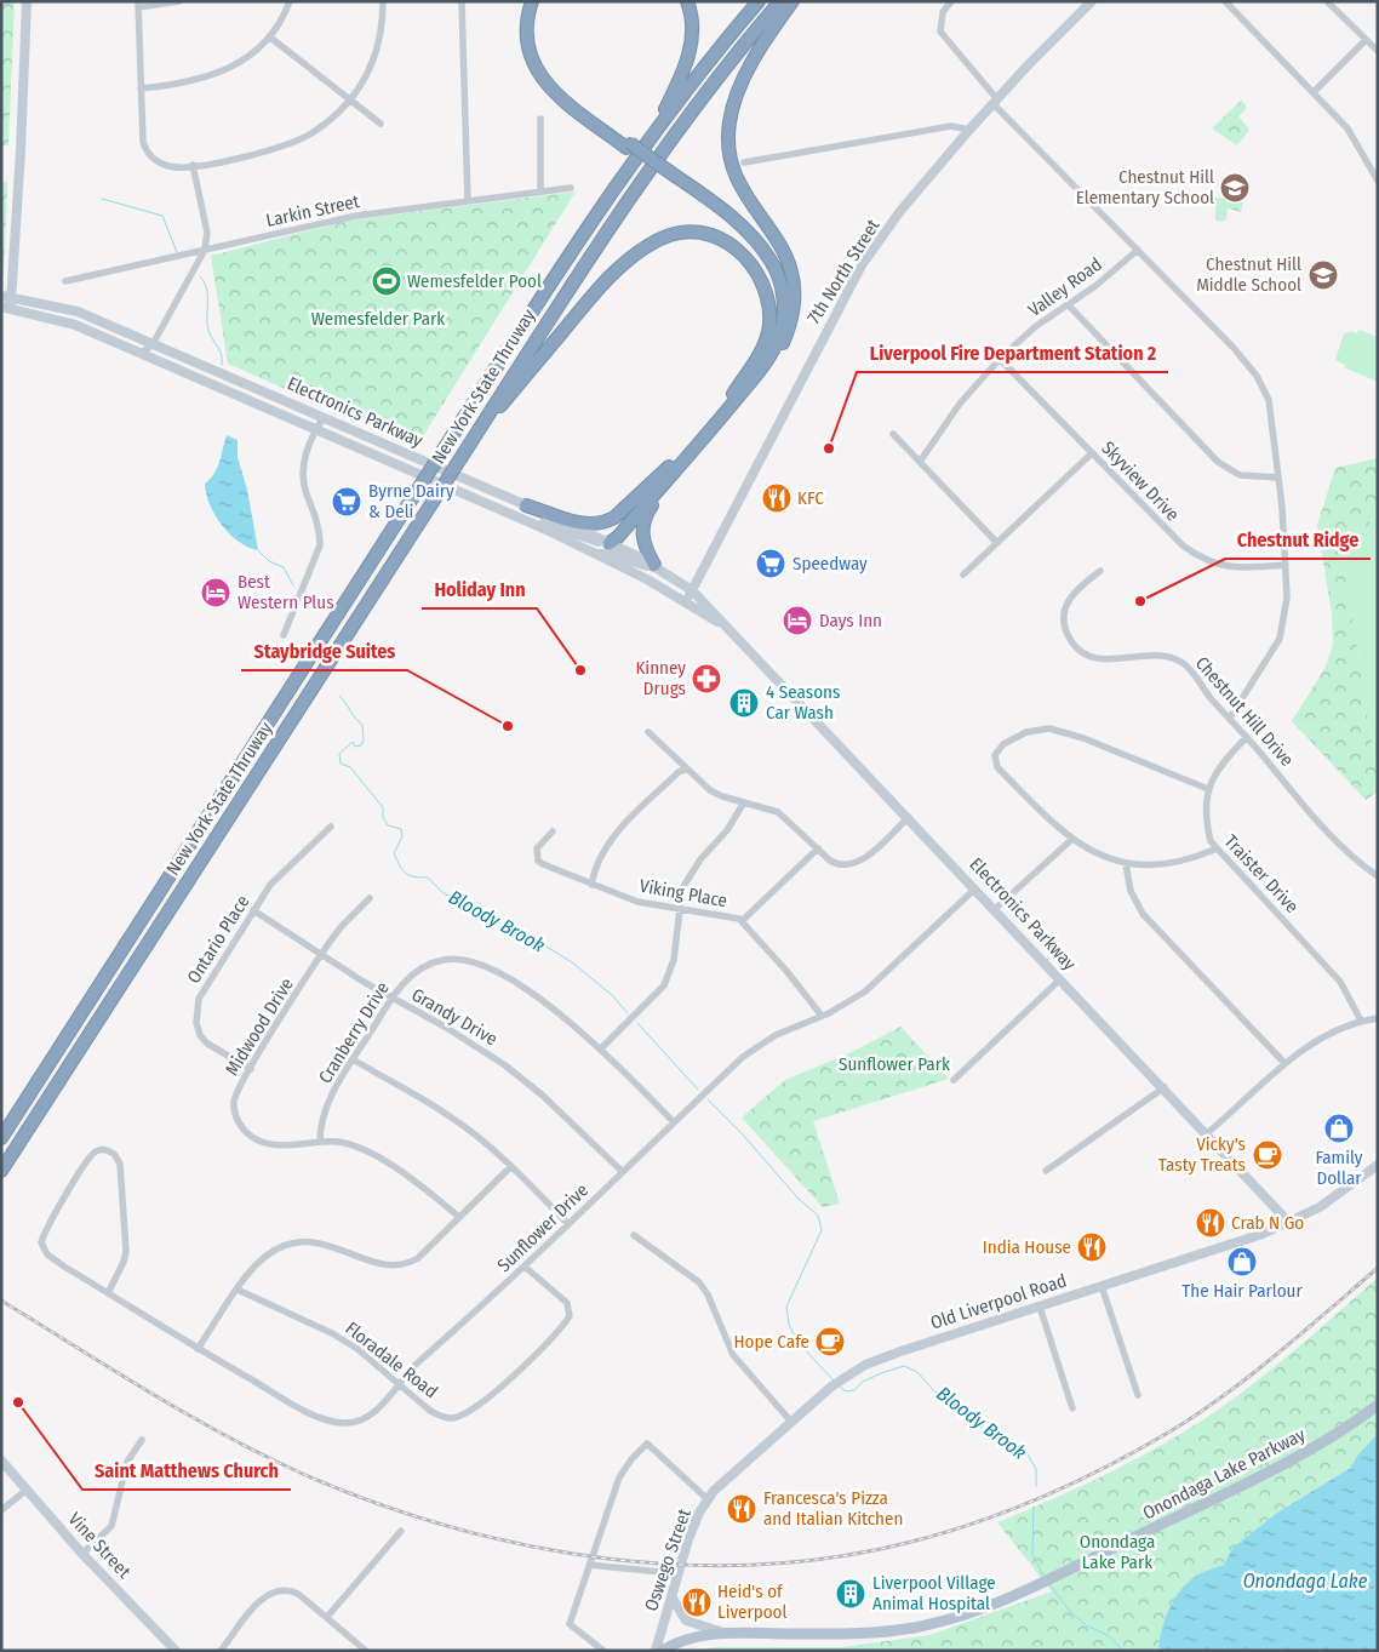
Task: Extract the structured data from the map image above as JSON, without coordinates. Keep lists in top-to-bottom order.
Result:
{
  "streets": {
    "highway": ["New York State Thruway"],
    "main road": [
      "7th North Street",
      "Electronics Parkway",
      "Old Liverpool Road",
      "Onondaga Lake Parkway",
      "Vine Street",
      "Oswego Street"
    ],
    "street": [
      "Larkin Street",
      "Valley Road",
      "Skyview Drive",
      "Chestnut Hill Drive",
      "Traister Drive",
      "Viking Place",
      "Ontario Place",
      "Grandy Drive",
      "Midwood Drive",
      "Cranberry Drive",
      "Sunflower Drive",
      "Floradale Road"
    ]
  },
  "crossings": [
    ["7th North Street", "Electronics Parkway"],
    ["Valley Road", "Skyview Drive"],
    ["Electronics Parkway", "Sunflower Drive"],
    ["Electronics Parkway", "Old Liverpool Road"],
    ["Chestnut Hill Drive", "Traister Drive"],
    ["Viking Place", "Sunflower Drive"],
    ["Ontario Place", "Grandy Drive"],
    ["Ontario Place", "Midwood Drive"],
    ["Grandy Drive", "Midwood Drive"],
    ["Grandy Drive", "Cranberry Drive"],
    ["Grandy Drive", "Sunflower Drive"],
    ["Midwood Drive", "Cranberry Drive"],
    ["Cranberry Drive", "Sunflower Drive"],
    ["Sunflower Drive", "Floradale Road"],
    ["Old Liverpool Road", "Oswego Street"]
  ],
  "water": ["Bloody Brook", "Onondaga Lake"],
  "parks": ["Wemesfelder Park", "Sunflower Park", "Onondaga Lake Park"],
  "places": {
    "school or university": ["Chestnut Hill Elementary School", "Chestnut Hill Middle School"],
    "sports": ["Wemesfelder Pool"],
    "other": [
      "Liverpool Fire Department Station 2",
      "Chestnut Ridge",
      "Holiday Inn",
      "Staybridge Suites",
      "Saint Matthews Church"
    ],
    "restaurant": [
      "KFC",
      "Crab N Go",
      "India House",
      "Francesca's Pizza and Italian Kitchen",
      "Heid's of Liverpool"
    ],
    "supermarket": ["Byrne Dairy & Deli", "Speedway"],
    "hotel": ["Best Western Plus", "Days Inn"],
    "pharmacy": ["Kinney Drugs"],
    "building": ["4 Seasons Car Wash", "Liverpool Village Animal Hospital"],
    "shop": ["Family Dollar", "The Hair Parlour"],
    "cafe": ["Vicky's Tasty Treats", "Hope Cafe"]
  }
}
